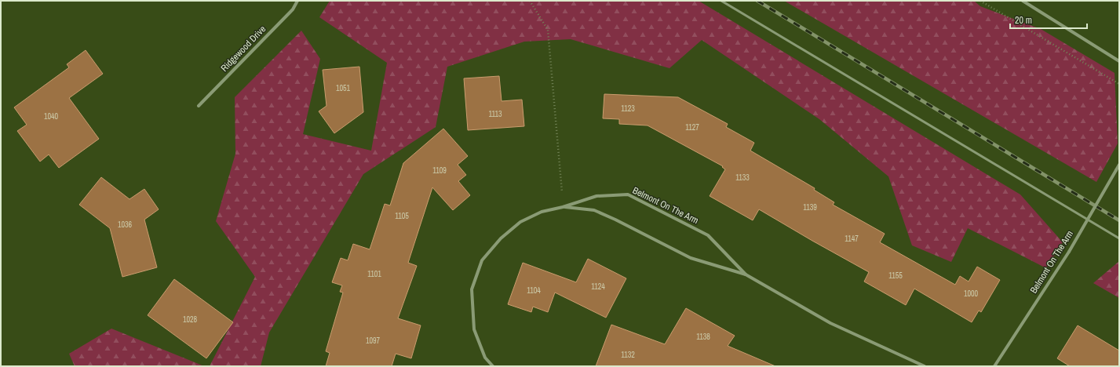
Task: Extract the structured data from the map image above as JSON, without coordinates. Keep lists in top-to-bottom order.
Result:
{
  "streets": {
    "street": ["Ridgewood Drive", "Belmont On The Arm"]
  },
  "house_numbers": [
    "1051",
    "1123",
    "1113",
    "1040",
    "1127",
    "1109",
    "1133",
    "1139",
    "1105",
    "1036",
    "1147",
    "1101",
    "1155",
    "1124",
    "1104",
    "1000",
    "1028",
    "1138",
    "1097",
    "1132"
  ],
  "scale_bar": "20 m"
}
